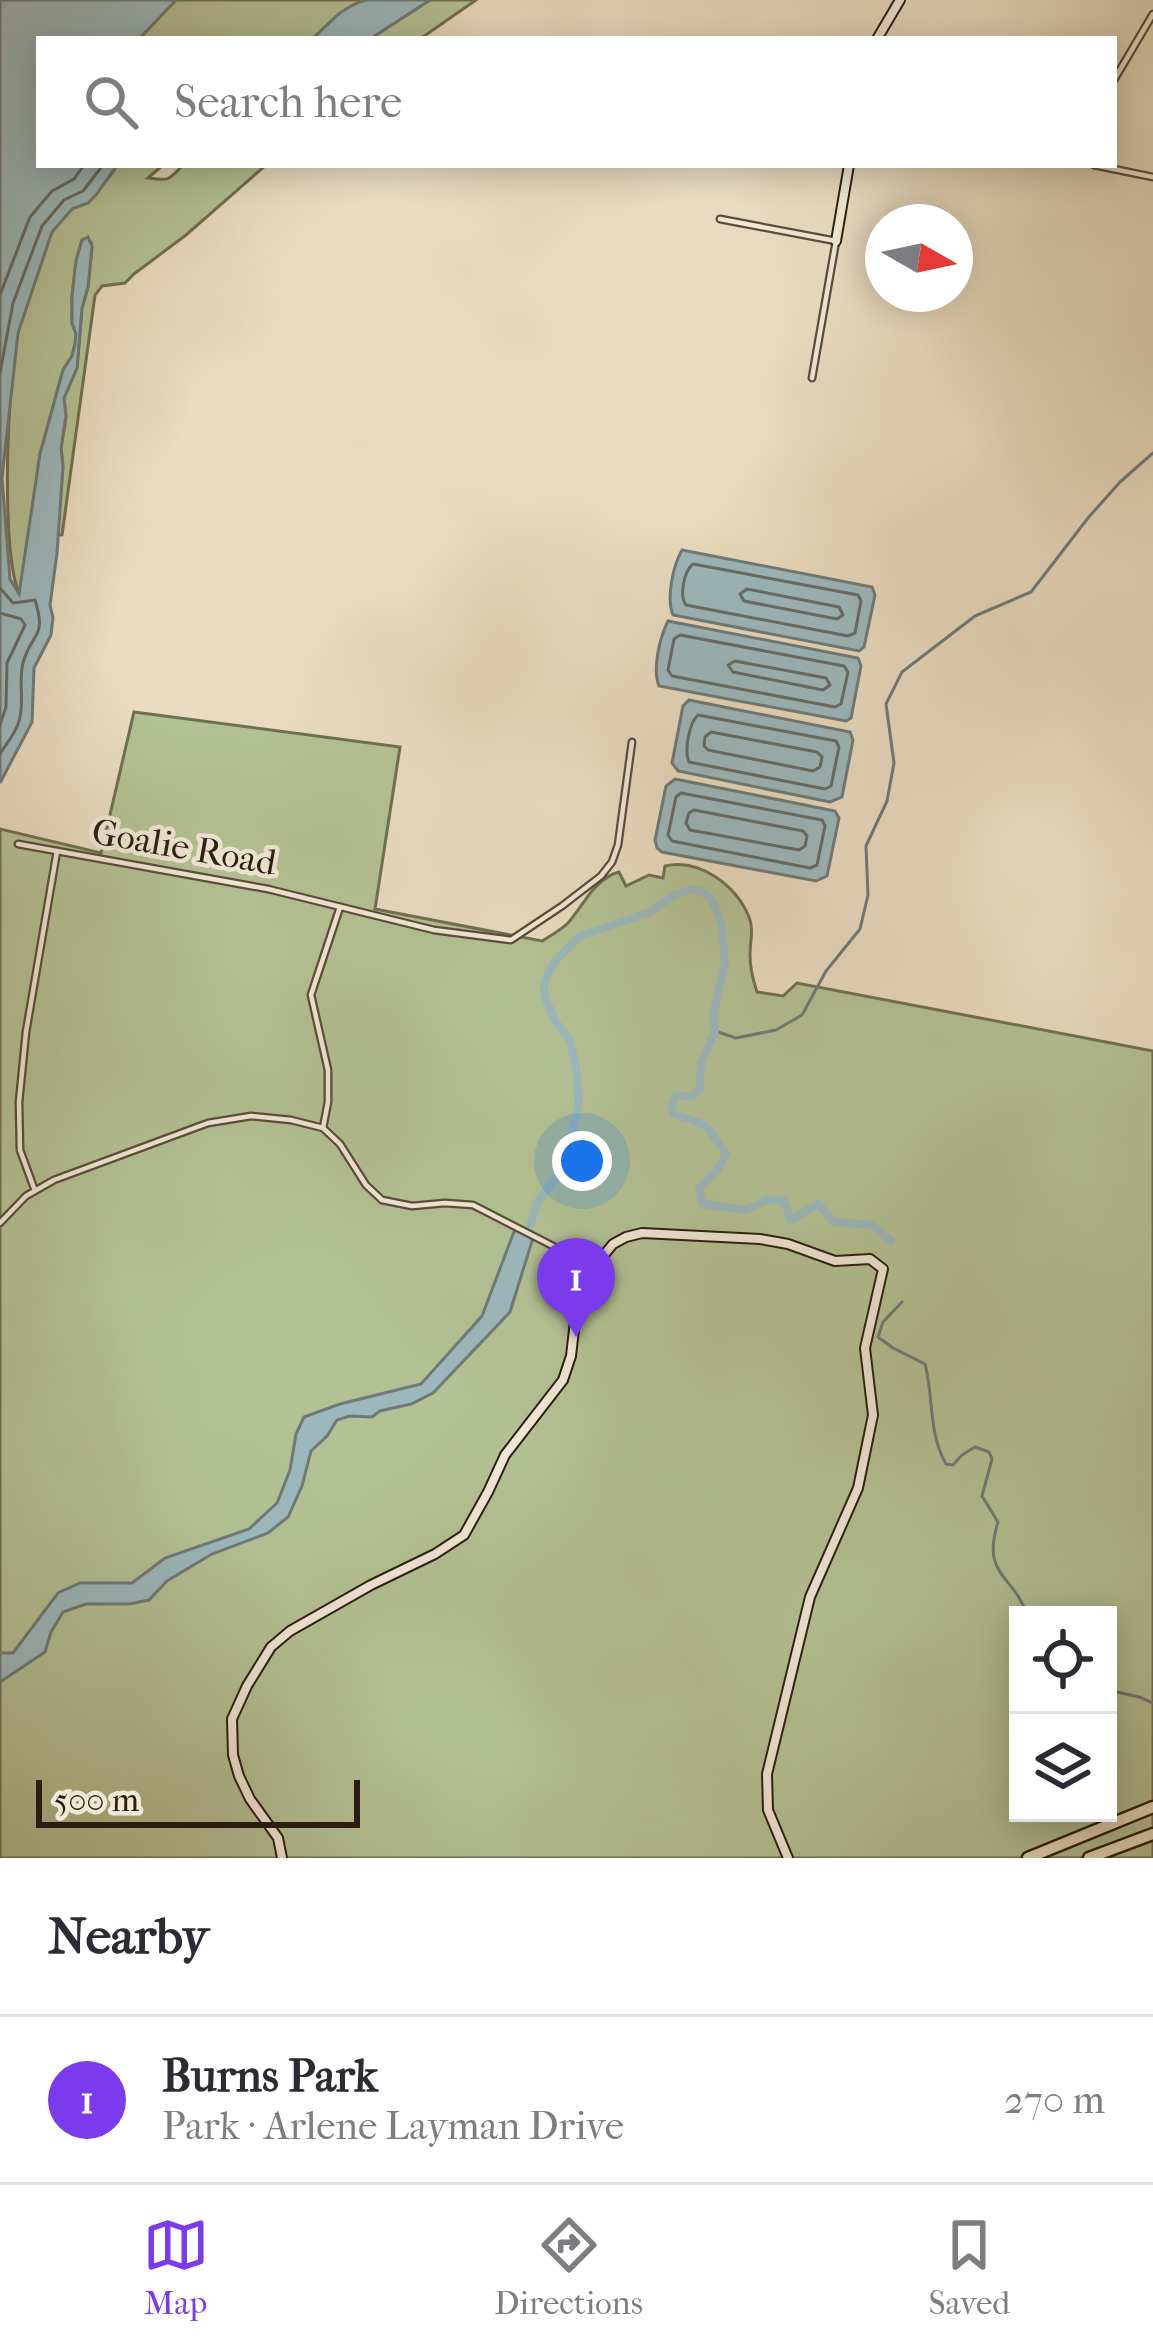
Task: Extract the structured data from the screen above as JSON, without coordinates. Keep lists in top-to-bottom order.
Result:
{
  "streets": {
    "street": ["Goalie Road"]
  },
  "scale_bar": "500 m",
  "north": "right",
  "page": {
    "search": "Search here",
    "pins": "1",
    "scale": "500 m",
    "heading": "Nearby",
    "list": [
      {
        "mark": "1",
        "name": "Burns Park",
        "note": "Park · Arlene Layman Drive",
        "value": "270 m"
      }
    ],
    "nav": ["Map", "Directions", "Saved"]
  }
}
